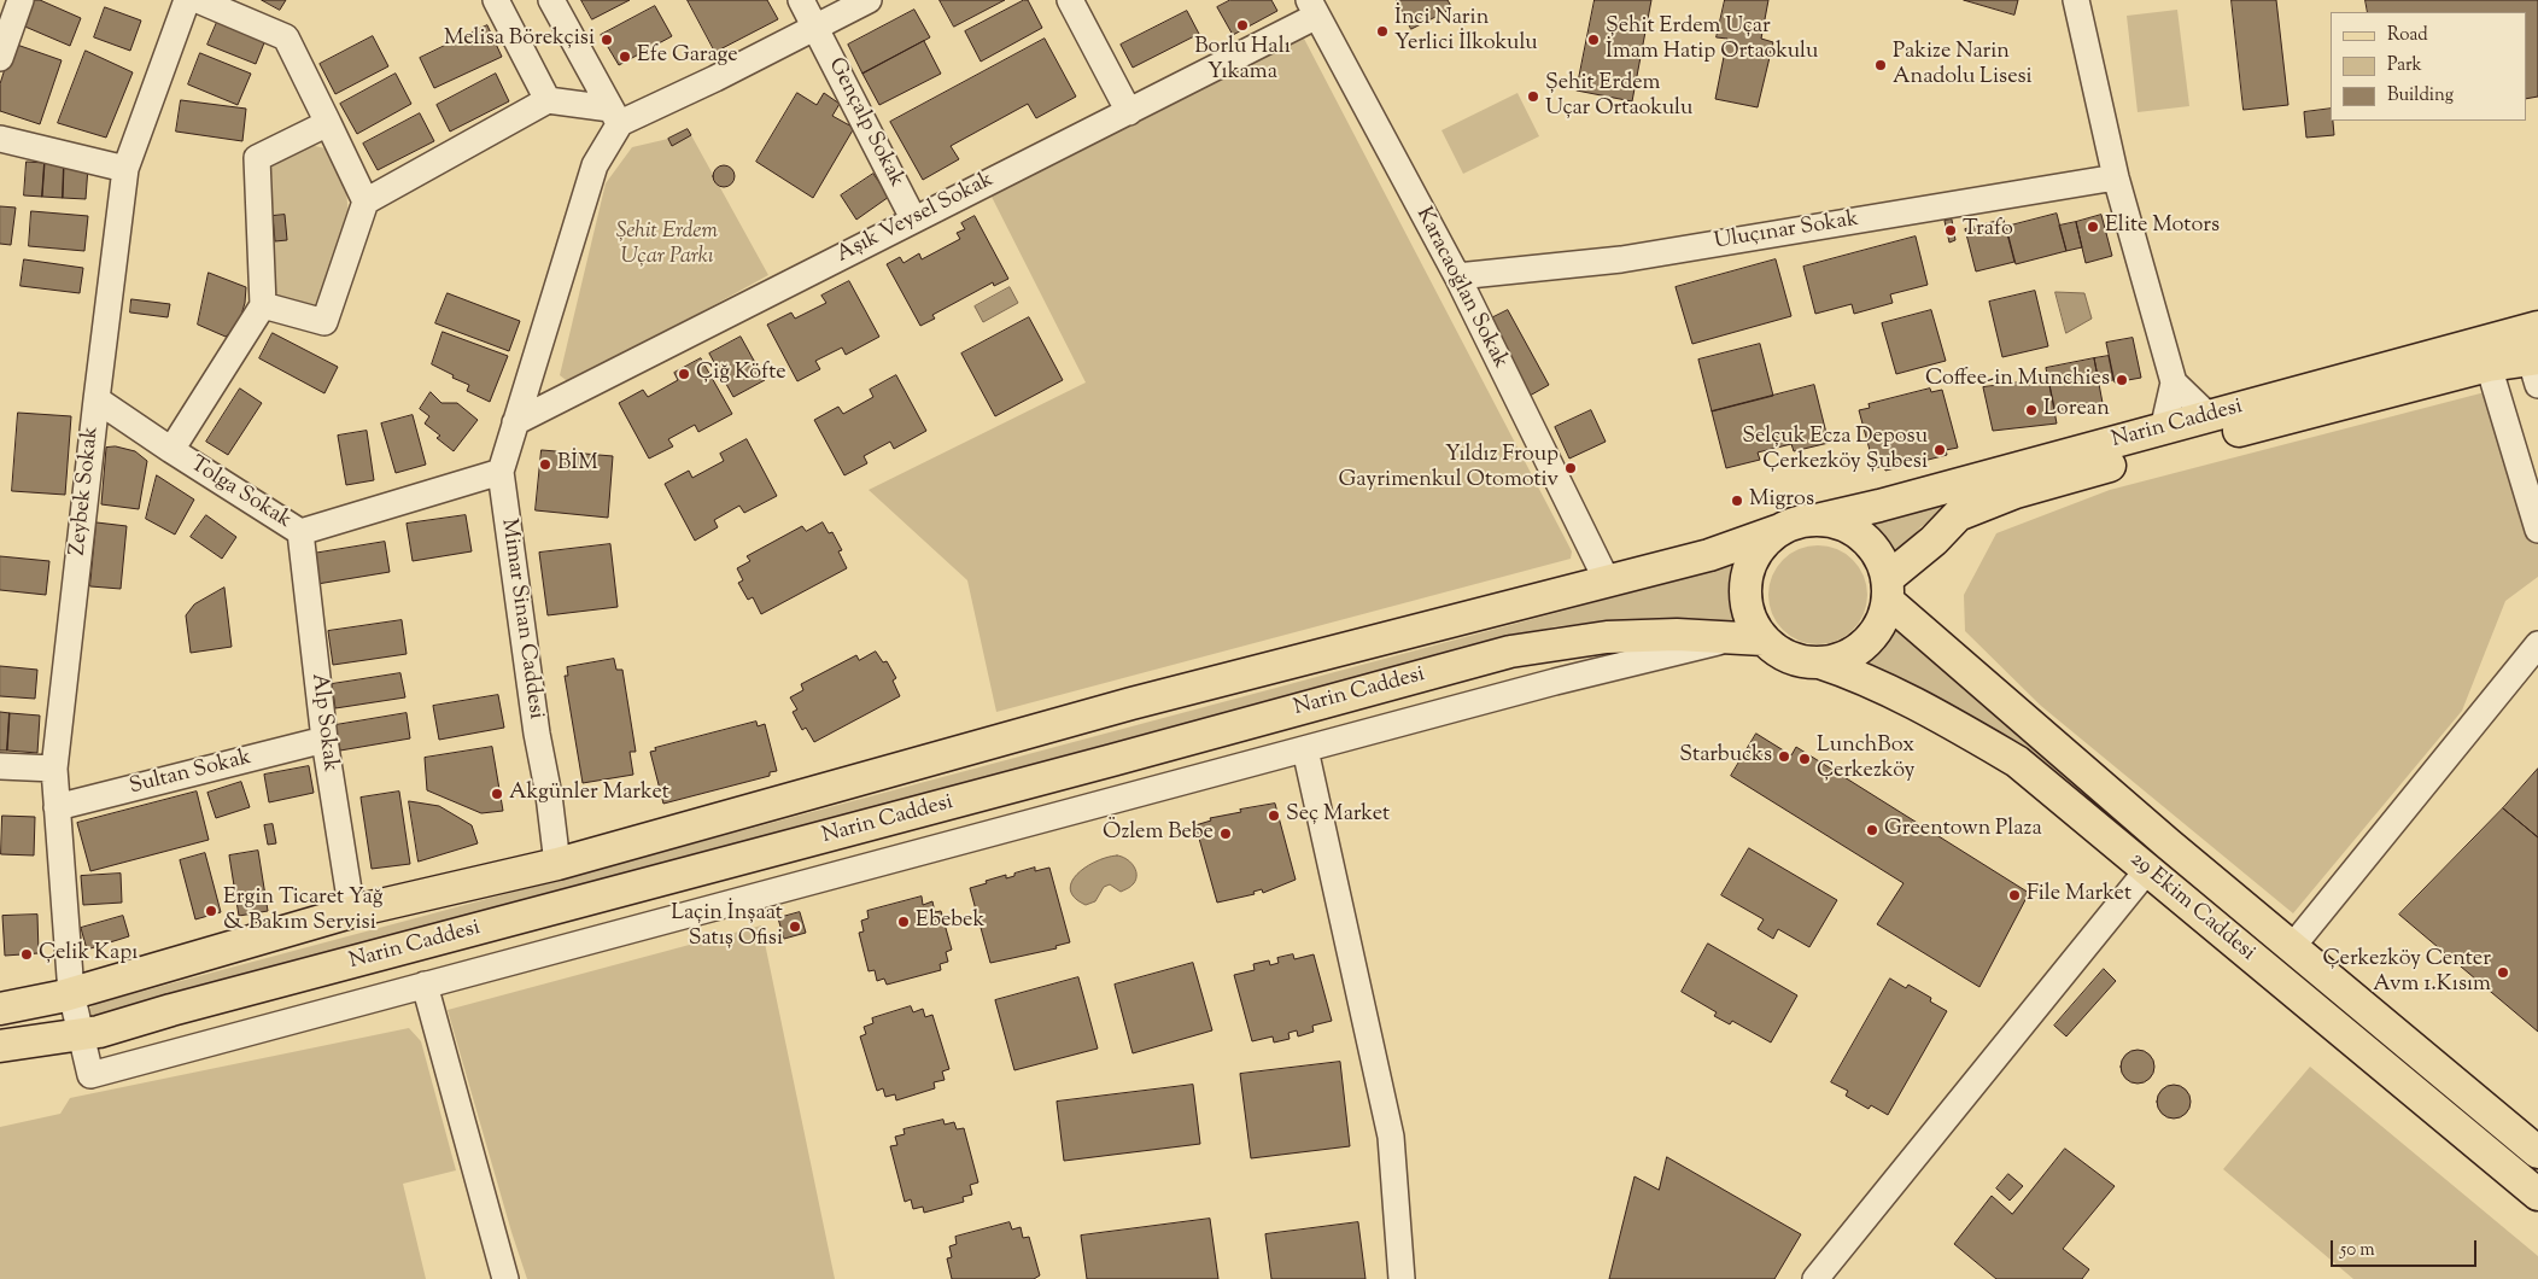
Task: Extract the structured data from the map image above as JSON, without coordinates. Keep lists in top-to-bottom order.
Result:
{
  "streets": {
    "main road": ["Narin Caddesi", "29 Ekim Caddesi"],
    "street": [
      "Gençalp Sokak",
      "Aşık Veysel Sokak",
      "Uluçınar Sokak",
      "Karacaoğlan Sokak",
      "Zeybek Sokak",
      "Tolga Sokak",
      "Mimar Sinan Caddesi",
      "Alp Sokak",
      "Sultan Sokak"
    ]
  },
  "crossings": [
    ["Gençalp Sokak", "Aşık Veysel Sokak"],
    ["Aşık Veysel Sokak", "Karacaoğlan Sokak"],
    ["Aşık Veysel Sokak", "Mimar Sinan Caddesi"],
    ["Uluçınar Sokak", "Karacaoğlan Sokak"],
    ["Narin Caddesi", "Zeybek Sokak"],
    ["Narin Caddesi", "29 Ekim Caddesi"],
    ["Zeybek Sokak", "Tolga Sokak"],
    ["Zeybek Sokak", "Sultan Sokak"],
    ["Tolga Sokak", "Mimar Sinan Caddesi"],
    ["Tolga Sokak", "Alp Sokak"],
    ["Alp Sokak", "Sultan Sokak"]
  ],
  "parks": ["Şehit Erdem Uçar Parkı"],
  "places": [
    "Borlu Halı Yıkama",
    "İnci Narin Yerlici İlkokulu",
    "Melisa Börekçisi",
    "Şehit Erdem Uçar İmam Hatip Ortaokulu",
    "Efe Garage",
    "Pakize Narin Anadolu Lisesi",
    "Şehit Erdem Uçar Ortaokulu",
    "Elite Motors",
    "Trafo",
    "Çiğ Köfte",
    "Coffee-in Munchies",
    "Lorean",
    "Selçuk Ecza Deposu Çerkezköy Şubesi",
    "BİM",
    "Yıldız Froup Gayrimenkul Otomotiv",
    "Migros",
    "Starbucks",
    "LunchBox Çerkezköy",
    "Akgünler Market",
    "Seç Market",
    "Greentown Plaza",
    "Özlem Bebe",
    "File Market",
    "Ergin Ticaret Yağ & Bakım Servisi",
    "Ebebek",
    "Laçin İnşaat Satış Ofisi",
    "Çelik Kapı",
    "Çerkezköy Center Avm 1.Kısım"
  ],
  "legend": ["Road", "Park", "Building"],
  "scale_bar": "50 m"
}
